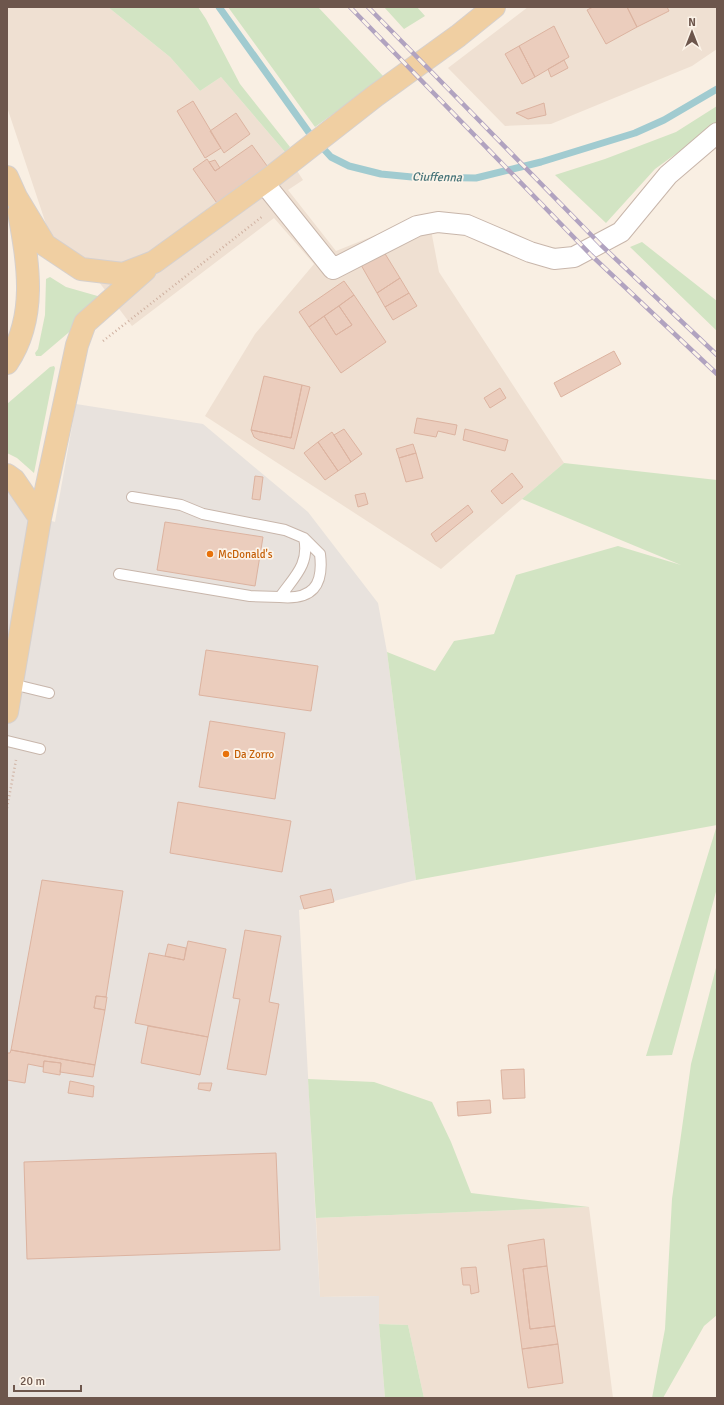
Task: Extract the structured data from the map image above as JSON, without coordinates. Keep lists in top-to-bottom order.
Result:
{
  "water": ["Ciuffenna"],
  "places": ["McDonald's", "Da Zorro"],
  "scale_bar": "20 m",
  "north": "top"
}
